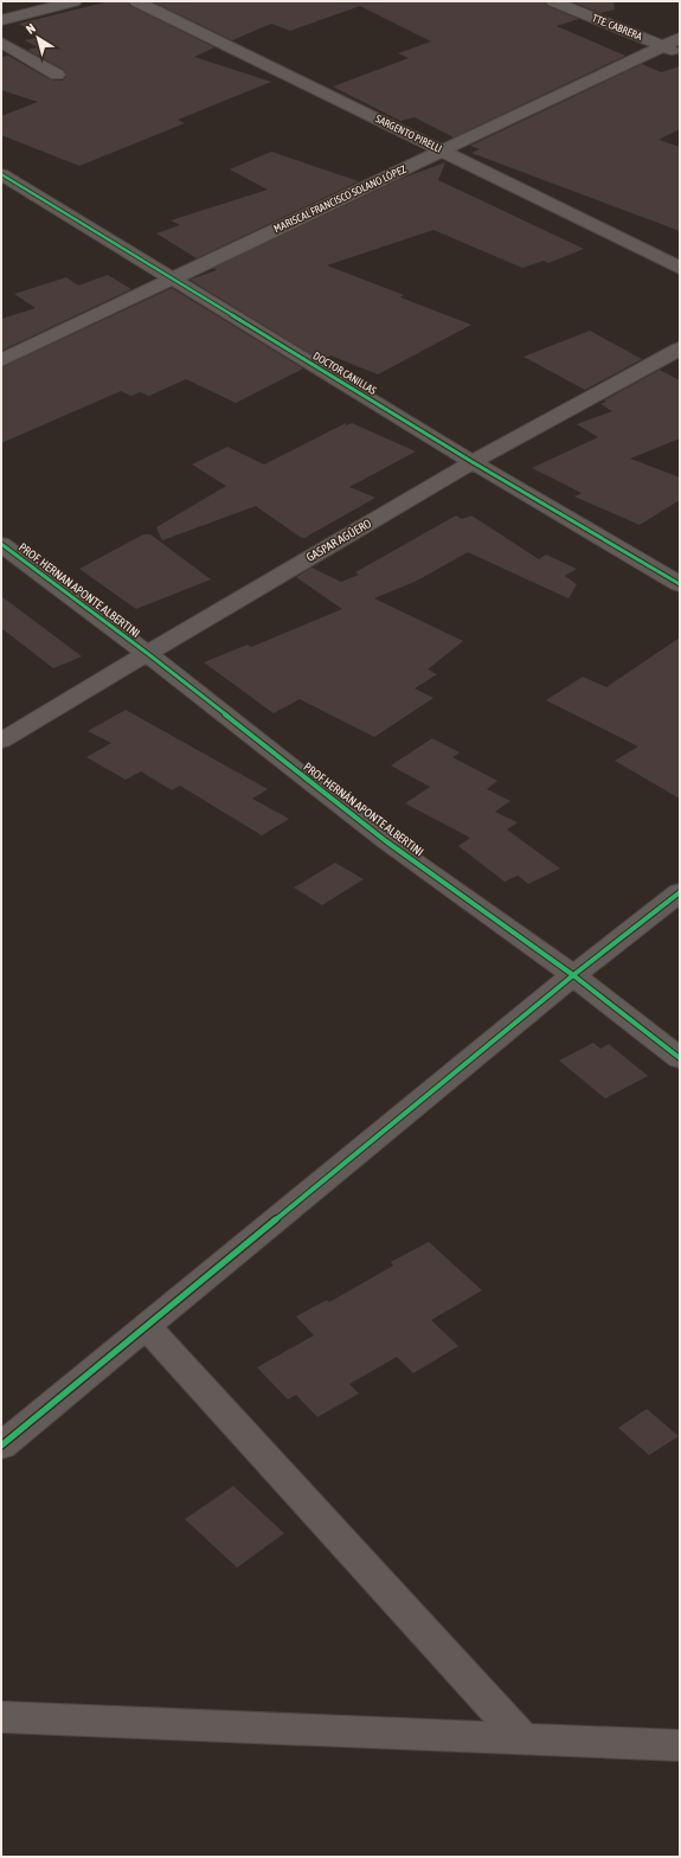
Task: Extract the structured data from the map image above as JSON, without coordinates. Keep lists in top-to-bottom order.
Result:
{
  "streets": {
    "street": [
      "TTE. CABRERA",
      "SARGENTO PIRELLI",
      "MARISCAL FRANCISCO SOLANO LÓPEZ",
      "DOCTOR CANILLAS",
      "GASPAR AGÜERO",
      "PROF. HERNAN APONTE ALBERTINI",
      "PROF HERNÁN APONTE ALBERTINI"
    ]
  },
  "crossings": [
    ["TTE. CABRERA", "MARISCAL FRANCISCO SOLANO LÓPEZ"],
    ["SARGENTO PIRELLI", "MARISCAL FRANCISCO SOLANO LÓPEZ"],
    ["MARISCAL FRANCISCO SOLANO LÓPEZ", "DOCTOR CANILLAS"],
    ["DOCTOR CANILLAS", "GASPAR AGÜERO"],
    ["GASPAR AGÜERO", "PROF. HERNAN APONTE ALBERTINI"],
    ["GASPAR AGÜERO", "PROF HERNÁN APONTE ALBERTINI"],
    ["PROF. HERNAN APONTE ALBERTINI", "PROF HERNÁN APONTE ALBERTINI"]
  ],
  "north": "top left"
}
